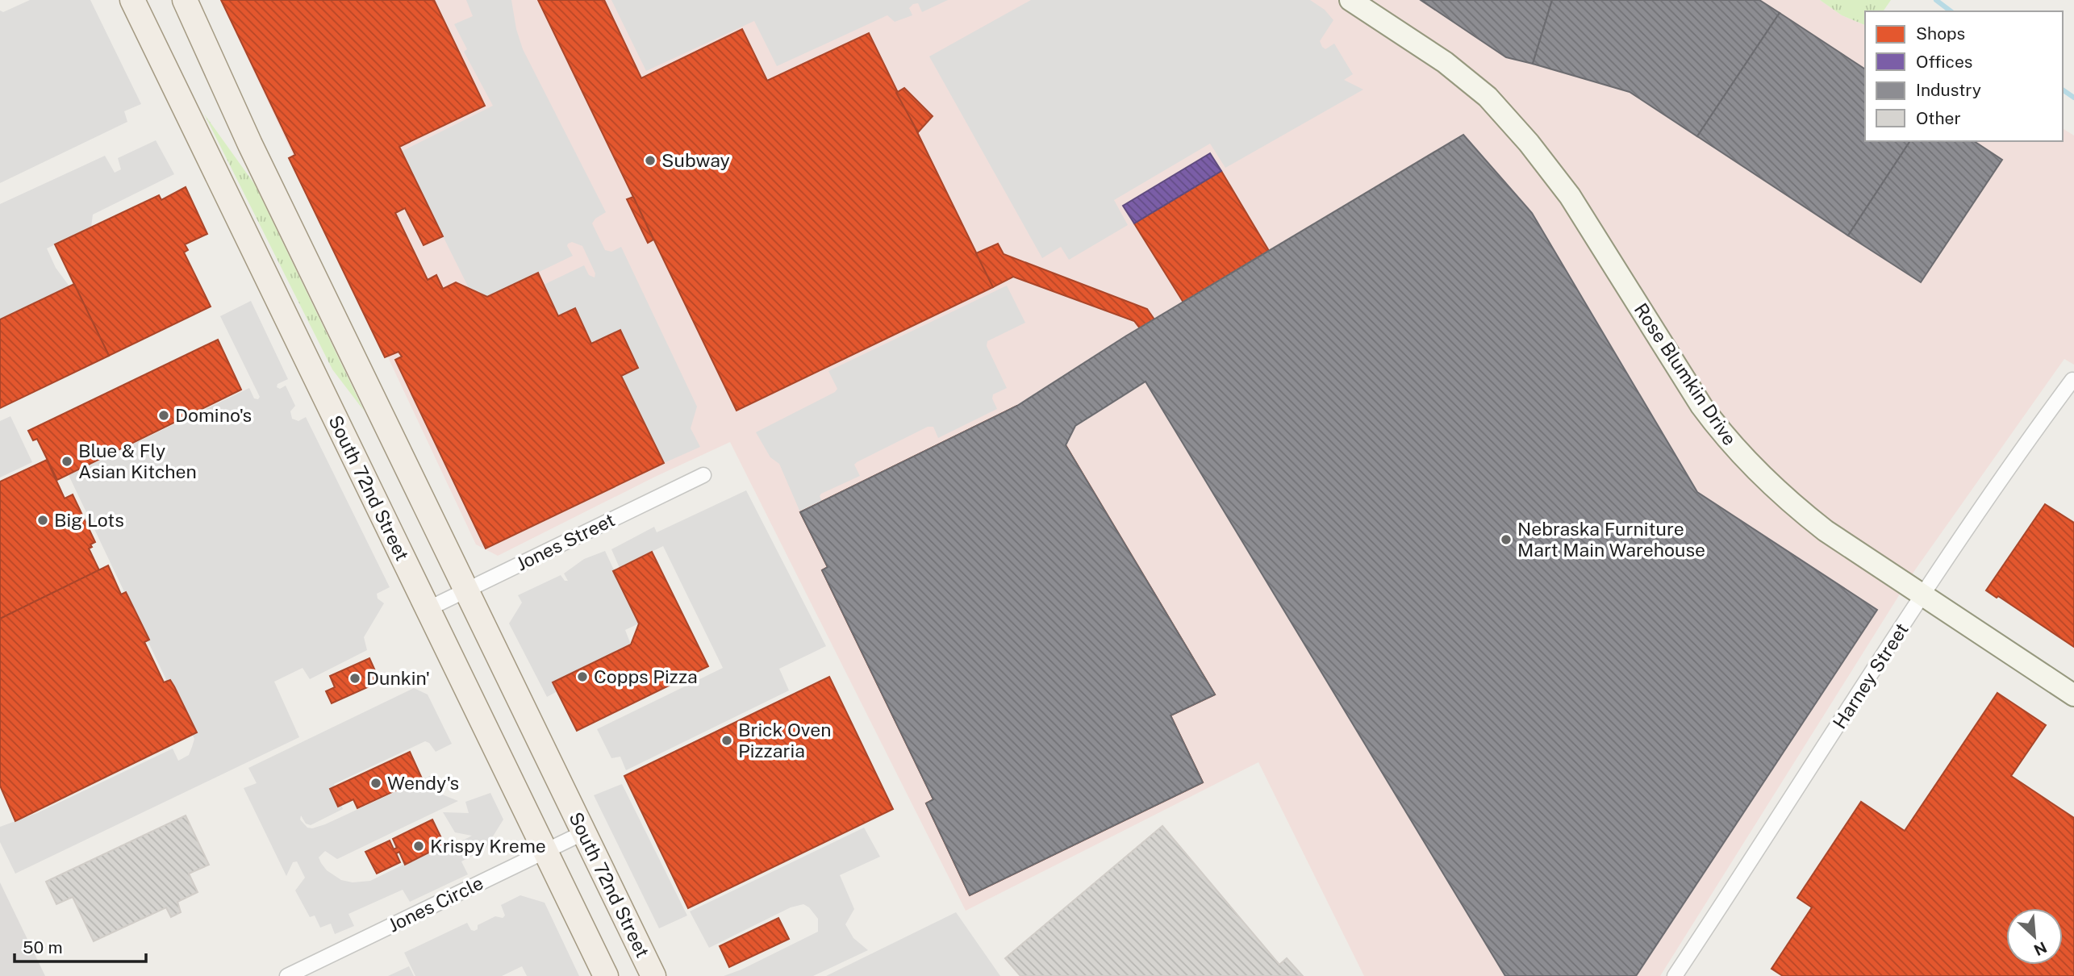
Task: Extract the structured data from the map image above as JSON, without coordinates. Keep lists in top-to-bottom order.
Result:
{
  "streets": {
    "main road": ["Rose Blumkin Drive", "South 72nd Street"],
    "street": ["Jones Street", "Harney Street", "Jones Circle"]
  },
  "crossings": [
    ["Rose Blumkin Drive", "Harney Street"],
    ["South 72nd Street", "Jones Street"],
    ["South 72nd Street", "Jones Circle"]
  ],
  "places": [
    "Subway",
    "Domino's",
    "Blue & Fly Asian Kitchen",
    "Big Lots",
    "Nebraska Furniture Mart Main Warehouse",
    "Copps Pizza",
    "Dunkin'",
    "Brick Oven Pizzaria",
    "Wendy's",
    "Krispy Kreme"
  ],
  "legend": [
    "Shops",
    "Offices",
    "Industry",
    "Other"
  ],
  "scale_bar": "50 m",
  "north": "bottom right"
}
